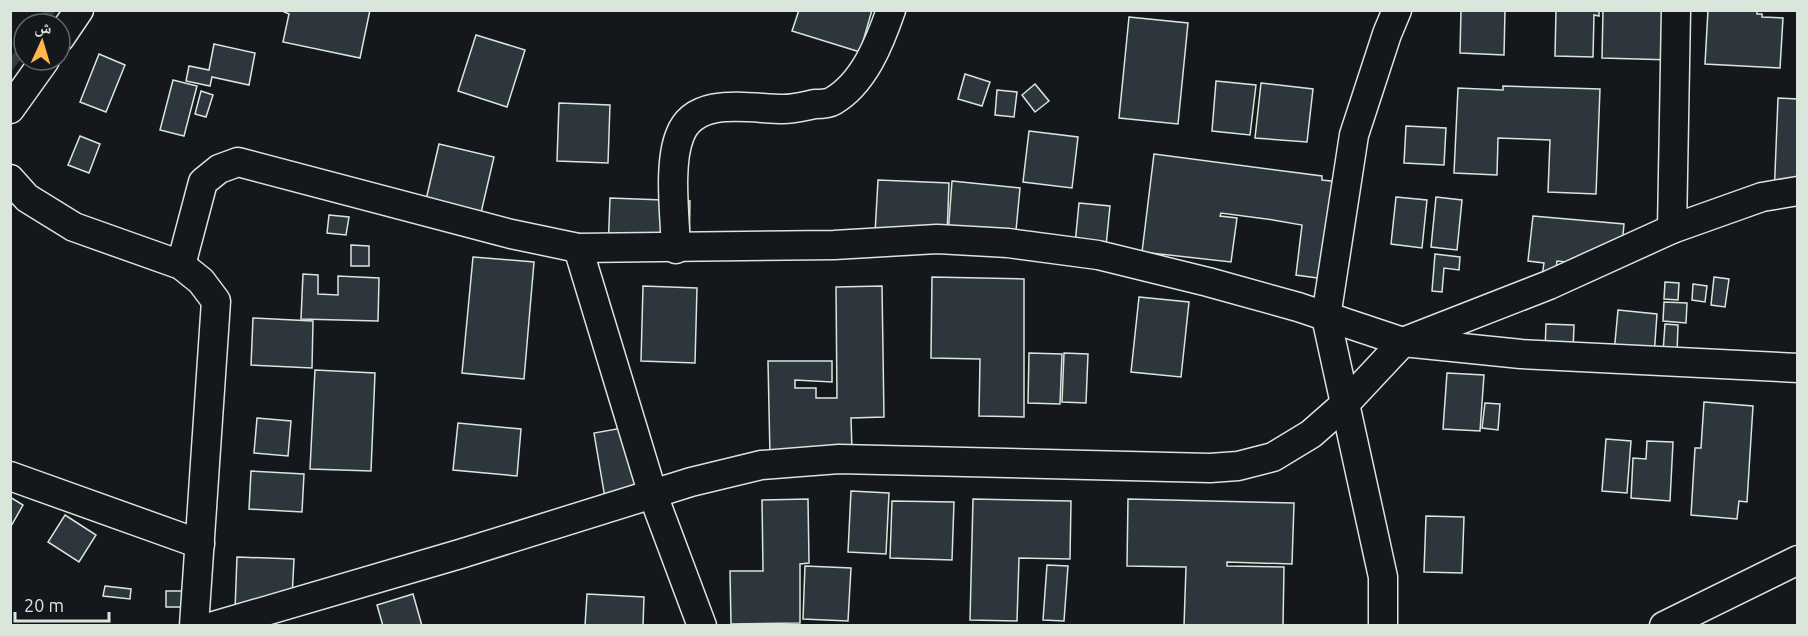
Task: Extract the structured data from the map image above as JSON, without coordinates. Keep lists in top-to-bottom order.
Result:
{
  "scale_bar": "20 m",
  "north": "top"
}
